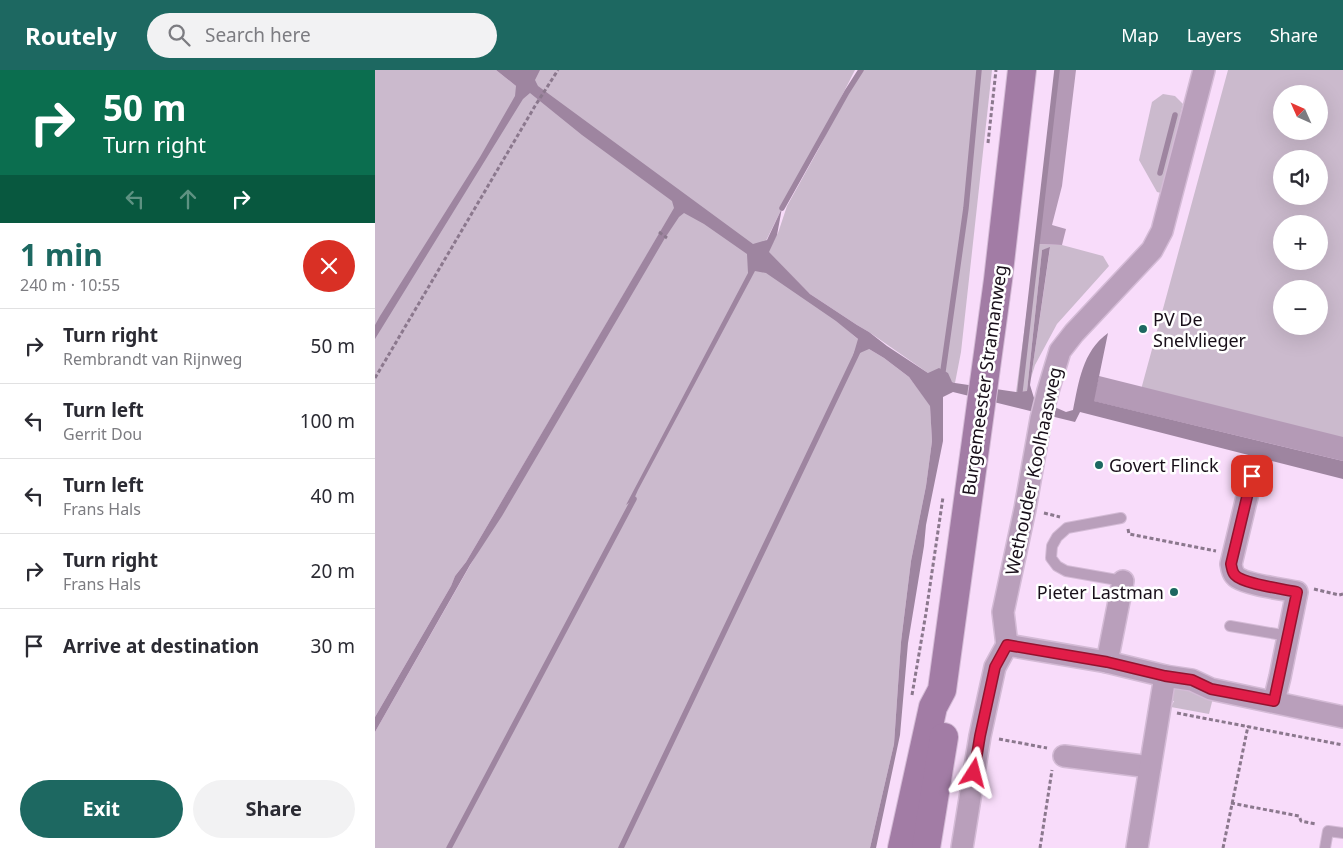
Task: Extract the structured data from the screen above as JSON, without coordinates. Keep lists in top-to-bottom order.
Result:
{
  "streets": {
    "main road": ["Burgemeester Stramanweg"],
    "street": ["Wethouder Koolhaasweg"]
  },
  "places": ["PV De Snelvlieger", "Govert Flinck", "Pieter Lastman"],
  "north": "top left",
  "page": {
    "header": "Routely",
    "search": "Search here",
    "nav": ["Map", "Layers", "Share"],
    "turn": ["50 m", "Turn right"],
    "map_buttons": ["+", "−"],
    "heading": ["1 min", "240 m · 10:55"],
    "list": [
      {
        "name": "Turn right",
        "note": "Rembrandt van Rijnweg",
        "value": "50 m"
      },
      {
        "name": "Turn left",
        "note": "Gerrit Dou",
        "value": "100 m"
      },
      {
        "name": "Turn left",
        "note": "Frans Hals",
        "value": "40 m"
      },
      {
        "name": "Turn right",
        "note": "Frans Hals",
        "value": "20 m"
      },
      {
        "name": "Arrive at destination",
        "value": "30 m"
      }
    ],
    "buttons": ["Exit", "Share"]
  }
}
